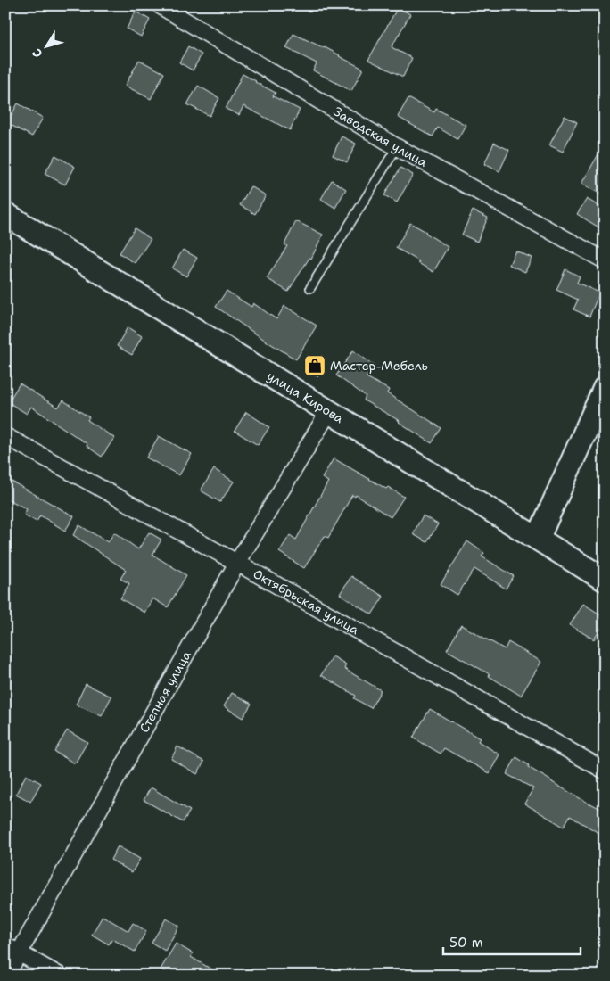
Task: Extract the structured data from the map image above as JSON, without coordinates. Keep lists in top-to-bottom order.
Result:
{
  "streets": {
    "street": [
      "Заводская улица",
      "улица Кирова",
      "Октябрьская улица",
      "Степная улица"
    ]
  },
  "crossings": [
    ["улица Кирова", "Степная улица"],
    ["Октябрьская улица", "Степная улица"]
  ],
  "places": {
    "shop": ["Мастер-Мебель"]
  },
  "scale_bar": "50 m",
  "north": "bottom left"
}
